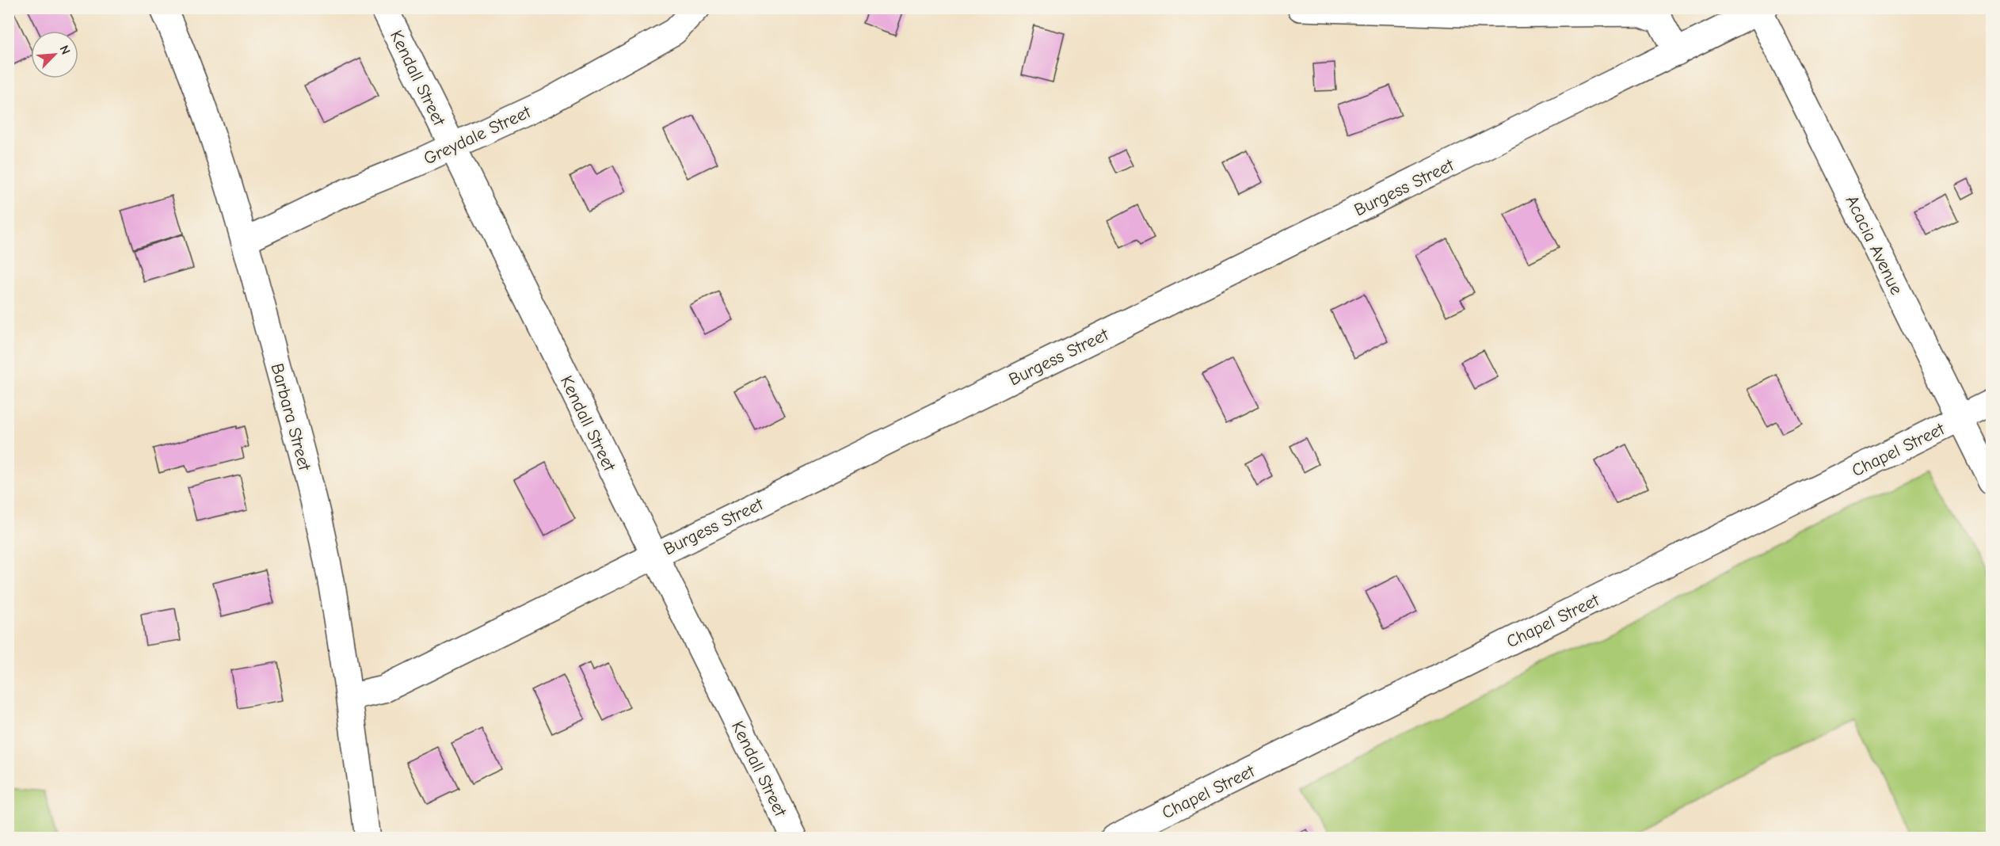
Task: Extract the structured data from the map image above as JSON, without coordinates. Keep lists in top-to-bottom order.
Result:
{
  "streets": {
    "street": [
      "Kendall Street",
      "Greydale Street",
      "Burgess Street",
      "Acacia Avenue",
      "Barbara Street",
      "Chapel Street"
    ]
  },
  "crossings": [
    ["Kendall Street", "Greydale Street"],
    ["Kendall Street", "Burgess Street"],
    ["Greydale Street", "Barbara Street"],
    ["Burgess Street", "Acacia Avenue"],
    ["Burgess Street", "Barbara Street"],
    ["Acacia Avenue", "Chapel Street"]
  ],
  "north": "top right"
}
